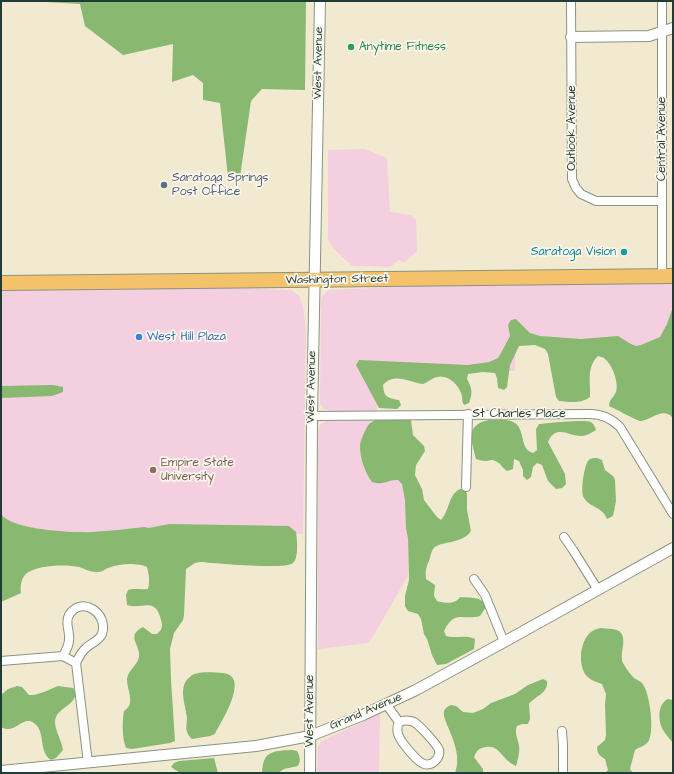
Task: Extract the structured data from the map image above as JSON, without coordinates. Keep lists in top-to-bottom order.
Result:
{
  "streets": {
    "highway": ["Washington Street"],
    "street": [
      "West Avenue",
      "Outlook Avenue",
      "Central Avenue",
      "St Charles Place",
      "Grand Avenue"
    ]
  },
  "crossings": [
    ["West Avenue", "Washington Street"],
    ["West Avenue", "St Charles Place"],
    ["West Avenue", "Grand Avenue"],
    ["Outlook Avenue", "Central Avenue"],
    ["Central Avenue", "Washington Street"]
  ],
  "places": [
    "Anytime Fitness",
    "Saratoga Springs Post Office",
    "Saratoga Vision",
    "West Hill Plaza",
    "Empire State University"
  ]
}
